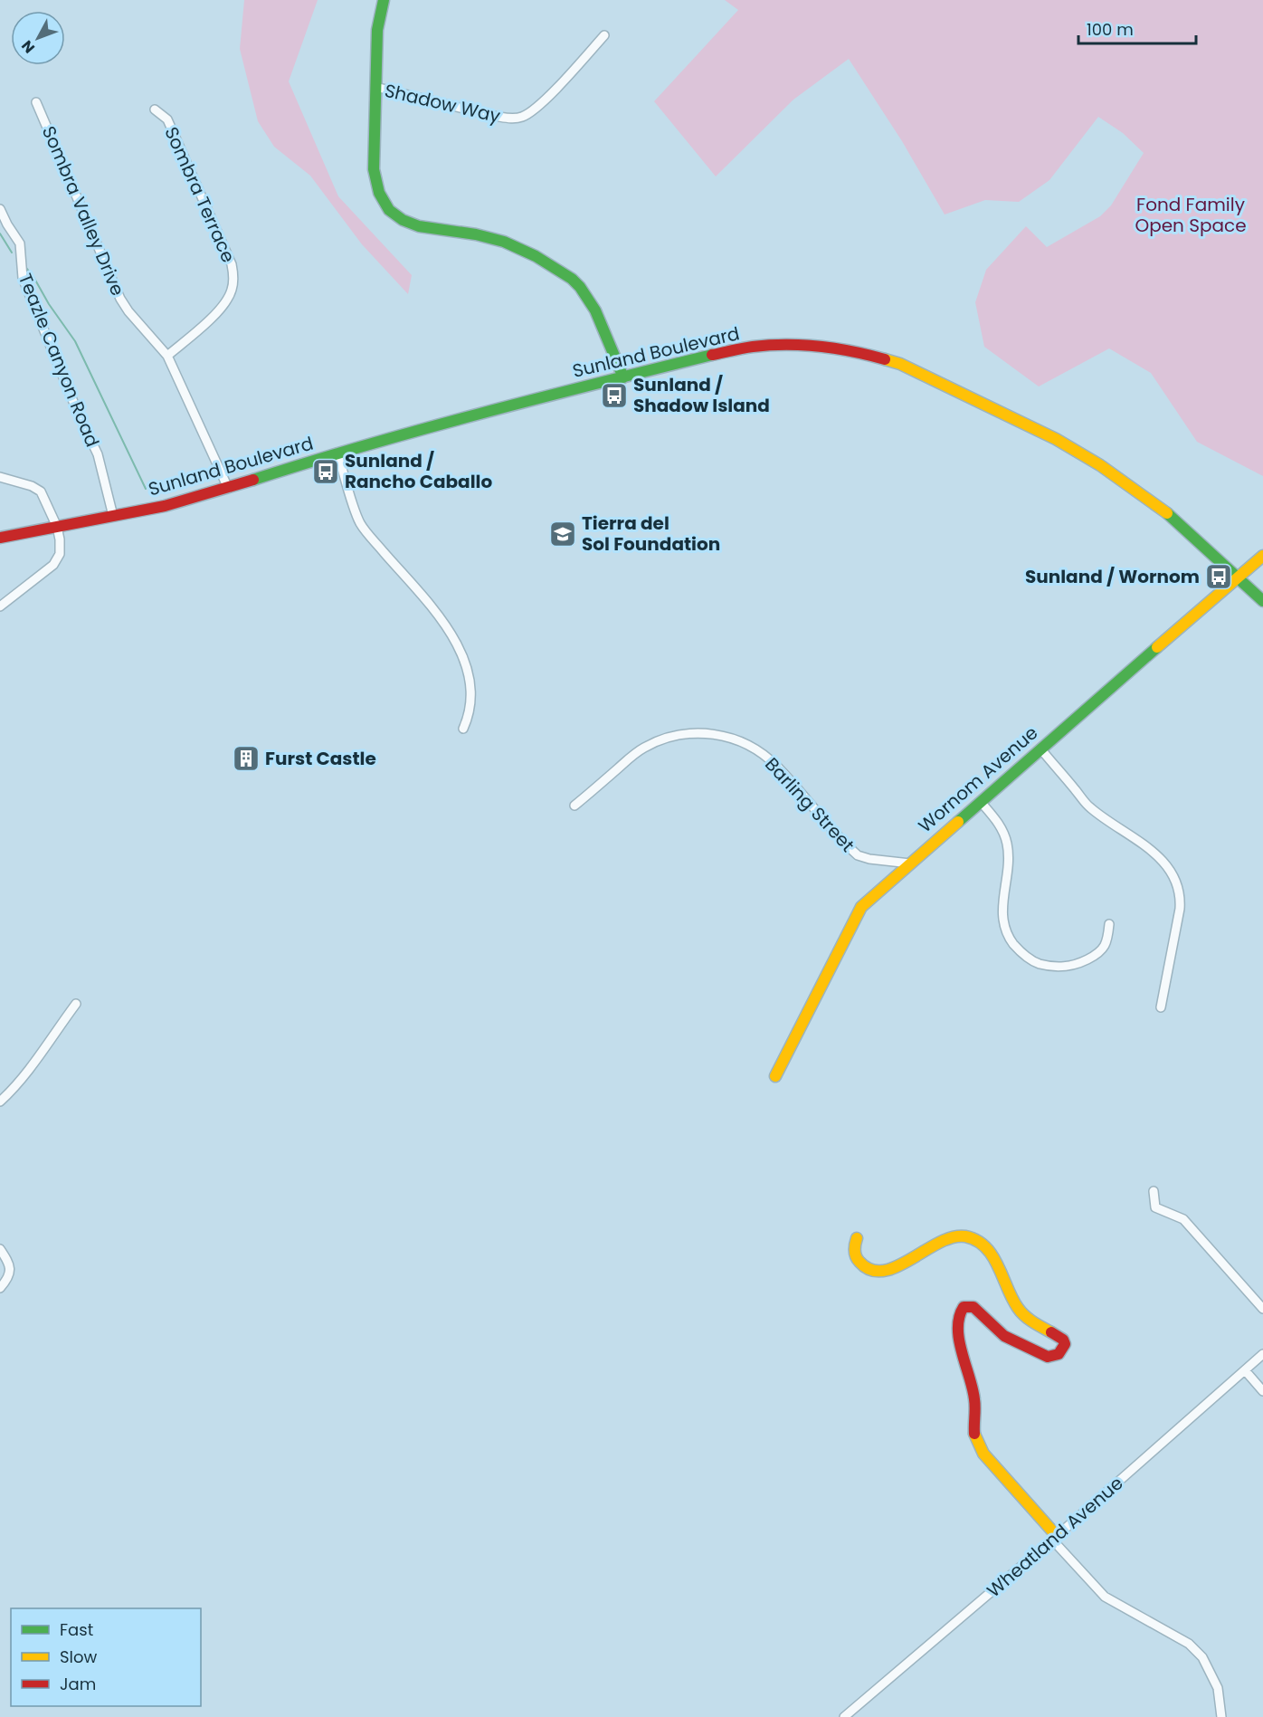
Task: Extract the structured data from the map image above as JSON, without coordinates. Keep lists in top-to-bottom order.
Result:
{
  "streets": {
    "street": [
      "Shadow Way",
      "Sombra Terrace",
      "Sombra Valley Drive",
      "Sunland Boulevard",
      "Teazle Canyon Road",
      "Wornom Avenue",
      "Barling Street",
      "Wheatland Avenue"
    ]
  },
  "crossings": [
    ["Sombra Terrace", "Sombra Valley Drive"],
    ["Sombra Valley Drive", "Sunland Boulevard"],
    ["Sunland Boulevard", "Teazle Canyon Road"],
    ["Sunland Boulevard", "Wornom Avenue"],
    ["Wornom Avenue", "Barling Street"]
  ],
  "parks": ["Fond Family Open Space"],
  "places": {
    "bus stop": ["Sunland / Shadow Island", "Sunland / Rancho Caballo", "Sunland / Wornom"],
    "school or university": ["Tierra del Sol Foundation"],
    "building": ["Furst Castle"]
  },
  "legend": ["Fast", "Slow", "Jam"],
  "scale_bar": "100 m",
  "north": "bottom left"
}
